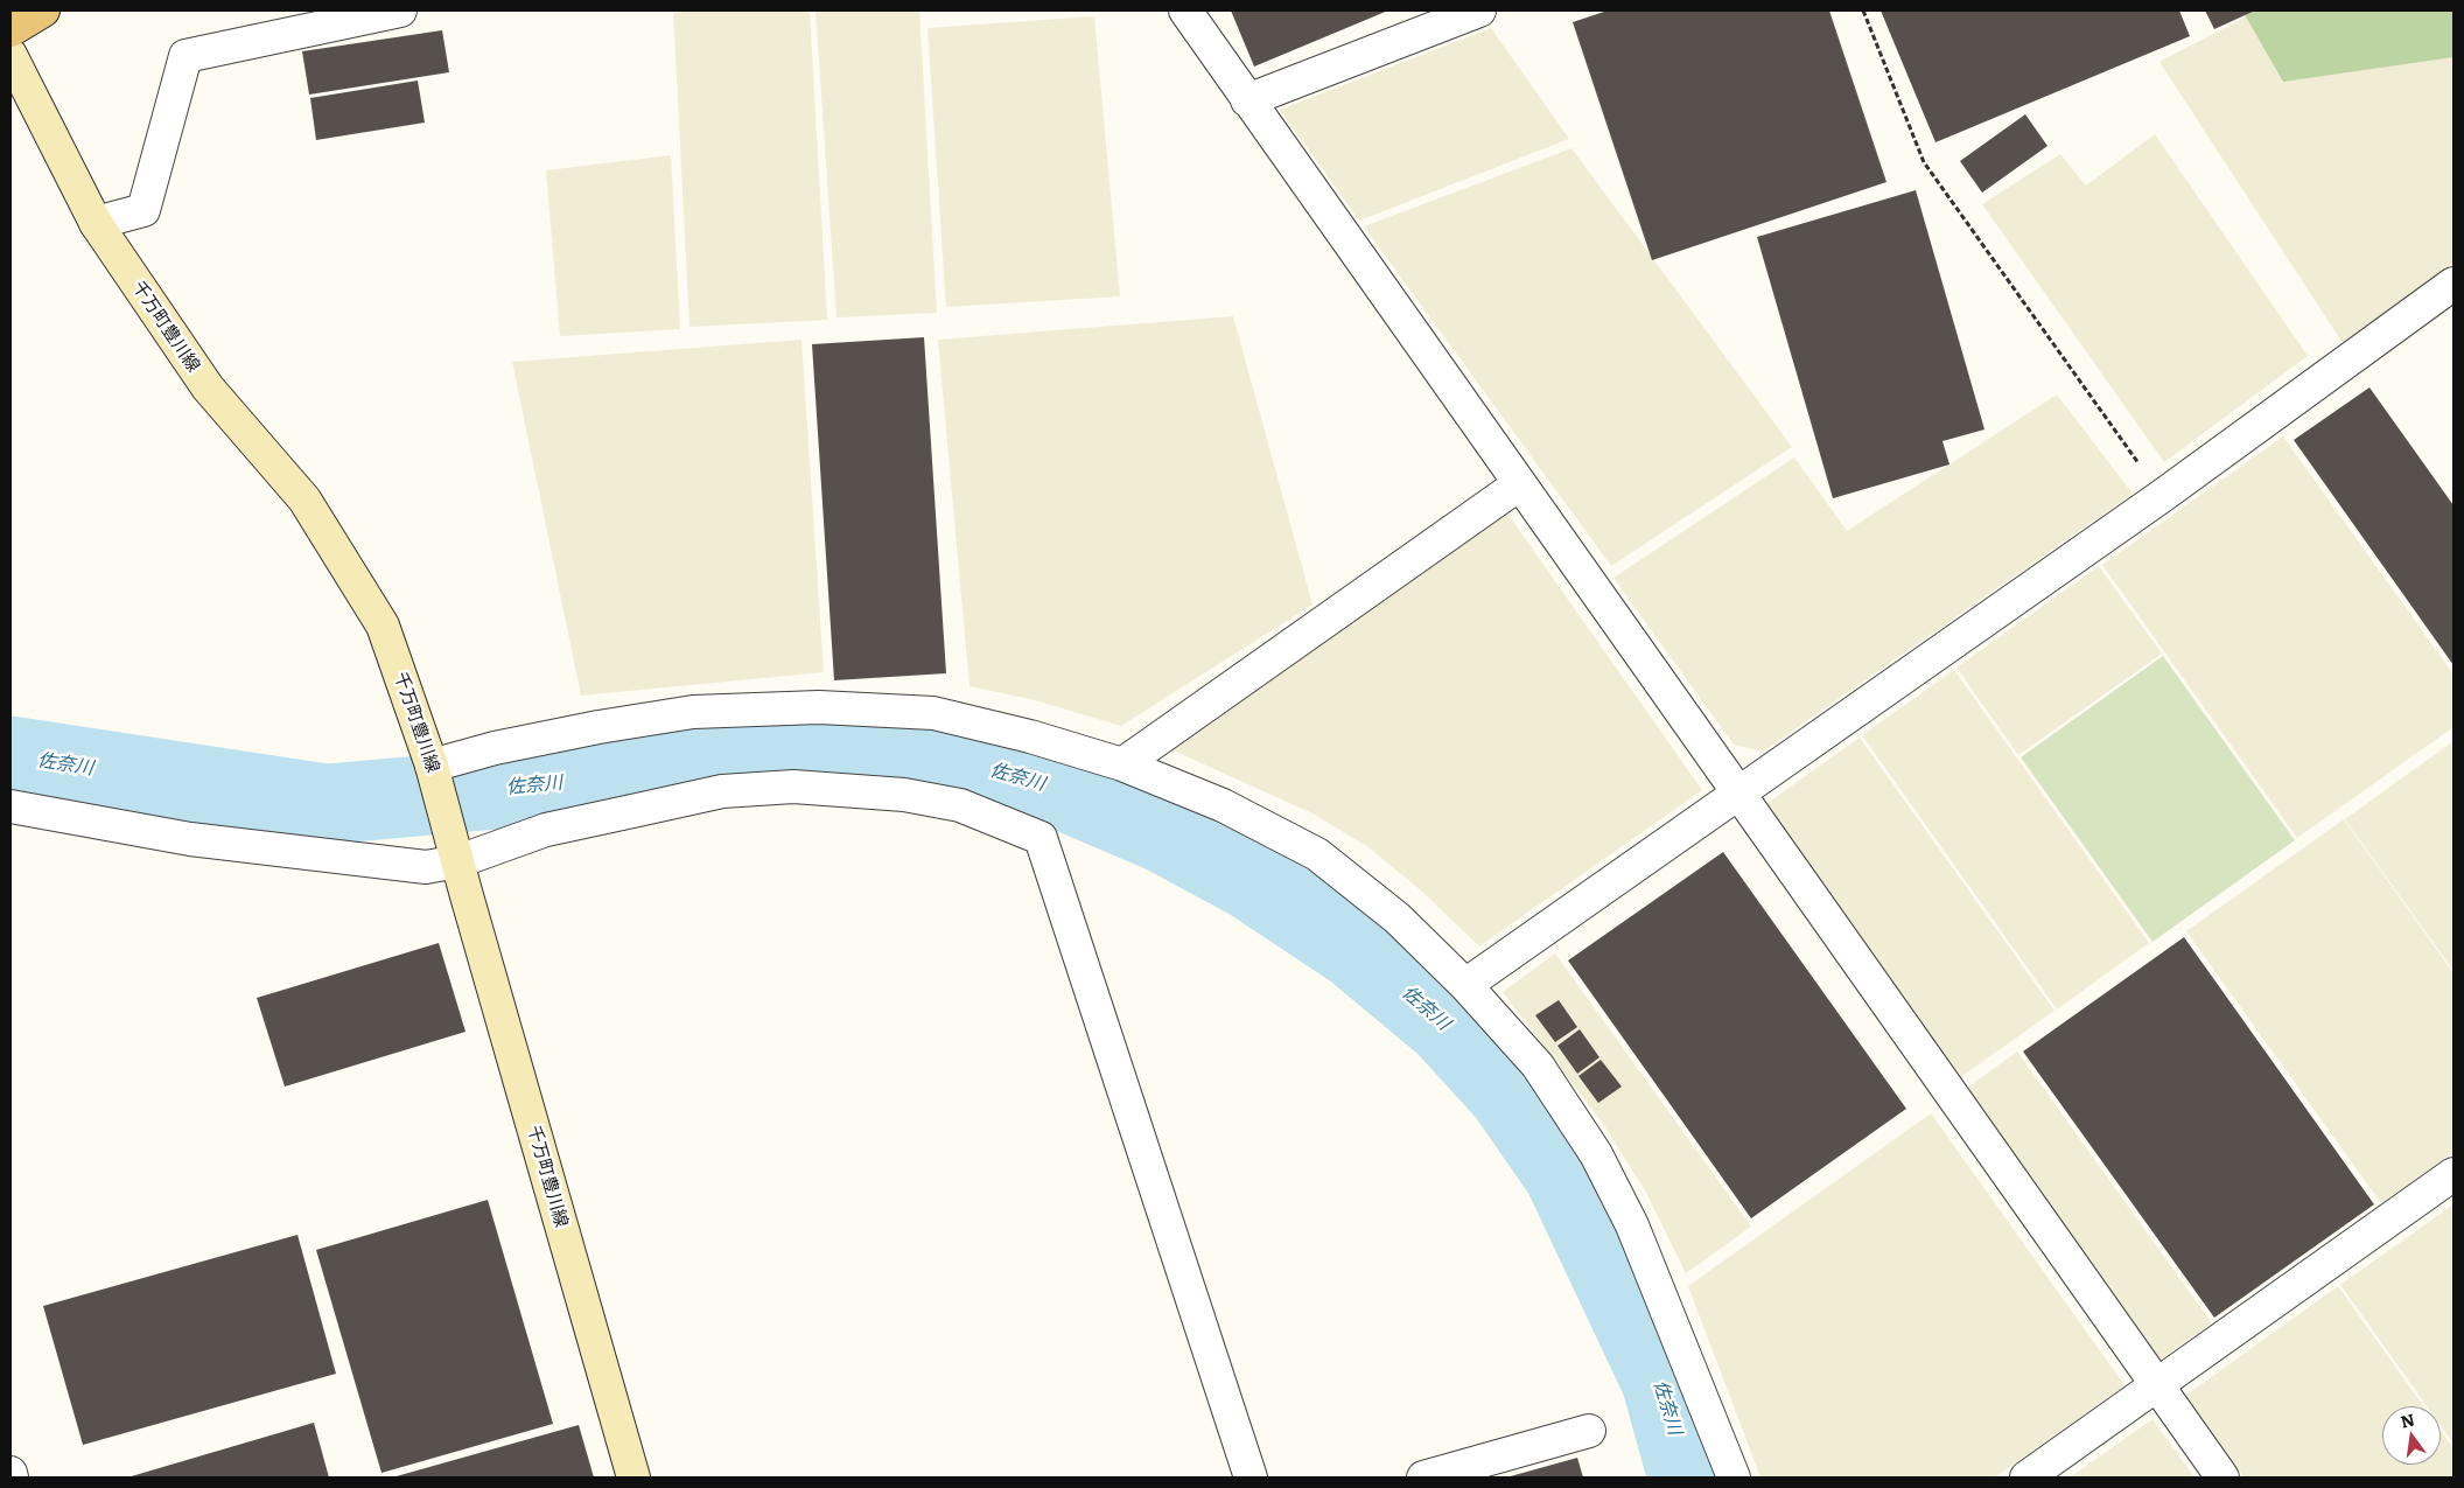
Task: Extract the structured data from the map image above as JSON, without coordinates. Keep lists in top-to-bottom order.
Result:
{
  "streets": {
    "main road": ["千万町豊川線"]
  },
  "water": ["佐奈川"],
  "north": "top"
}
